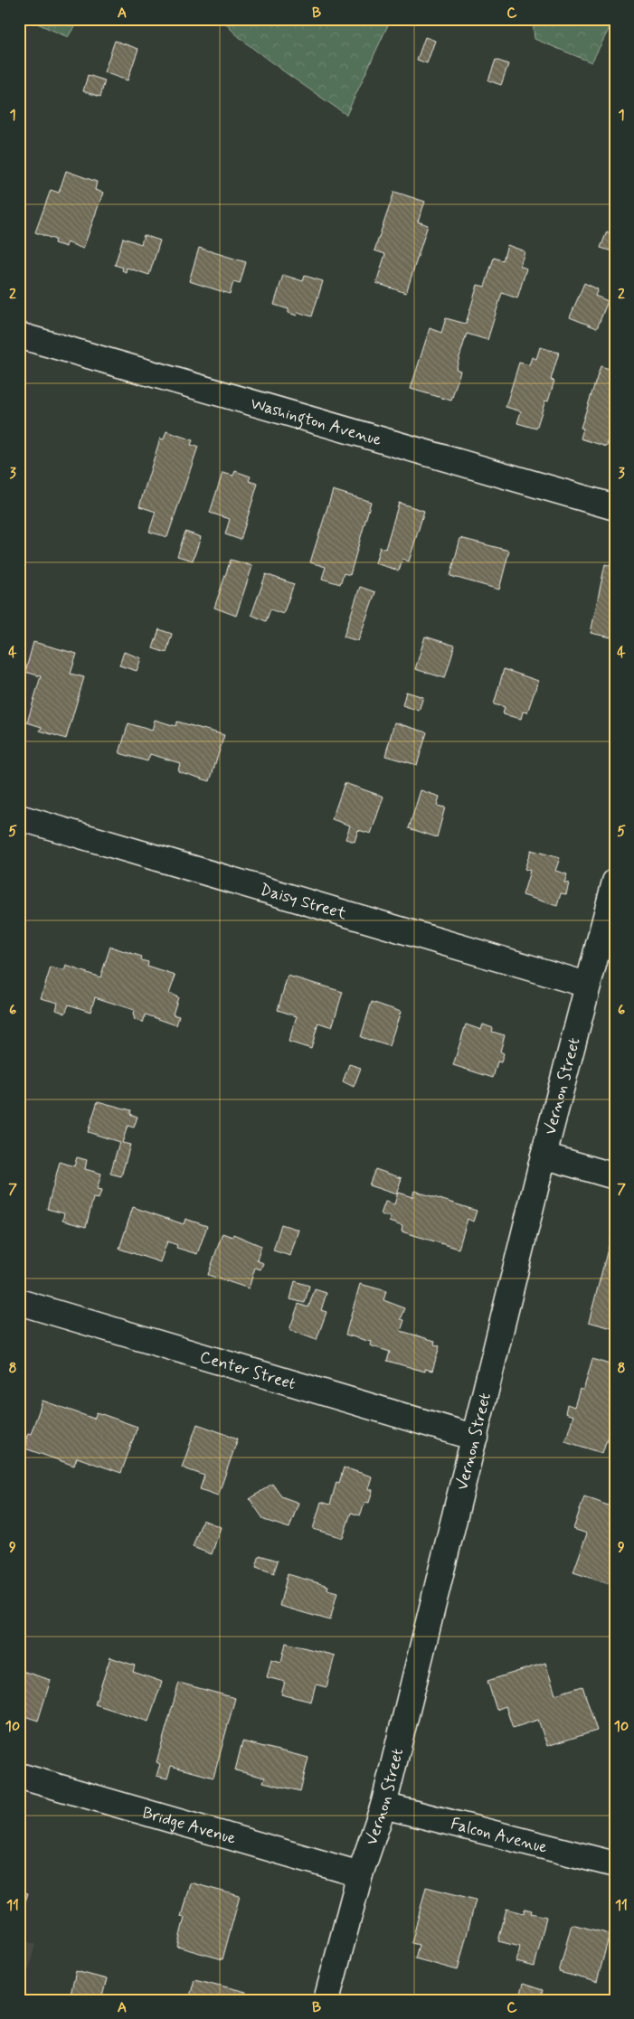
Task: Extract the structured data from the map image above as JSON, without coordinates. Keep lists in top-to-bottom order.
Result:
{
  "streets": {
    "street": [
      "Washington Avenue",
      "Daisy Street",
      "Vernon Street",
      "Center Street",
      "Bridge Avenue",
      "Falcon Avenue"
    ]
  },
  "crossings": [
    ["Daisy Street", "Vernon Street"],
    ["Vernon Street", "Center Street"],
    ["Vernon Street", "Bridge Avenue"],
    ["Vernon Street", "Falcon Avenue"]
  ],
  "grid": {
    "columns": ["A", "B", "C"],
    "rows": [
      "1",
      "2",
      "3",
      "4",
      "5",
      "6",
      "7",
      "8",
      "9",
      "10",
      "11"
    ]
  }
}
